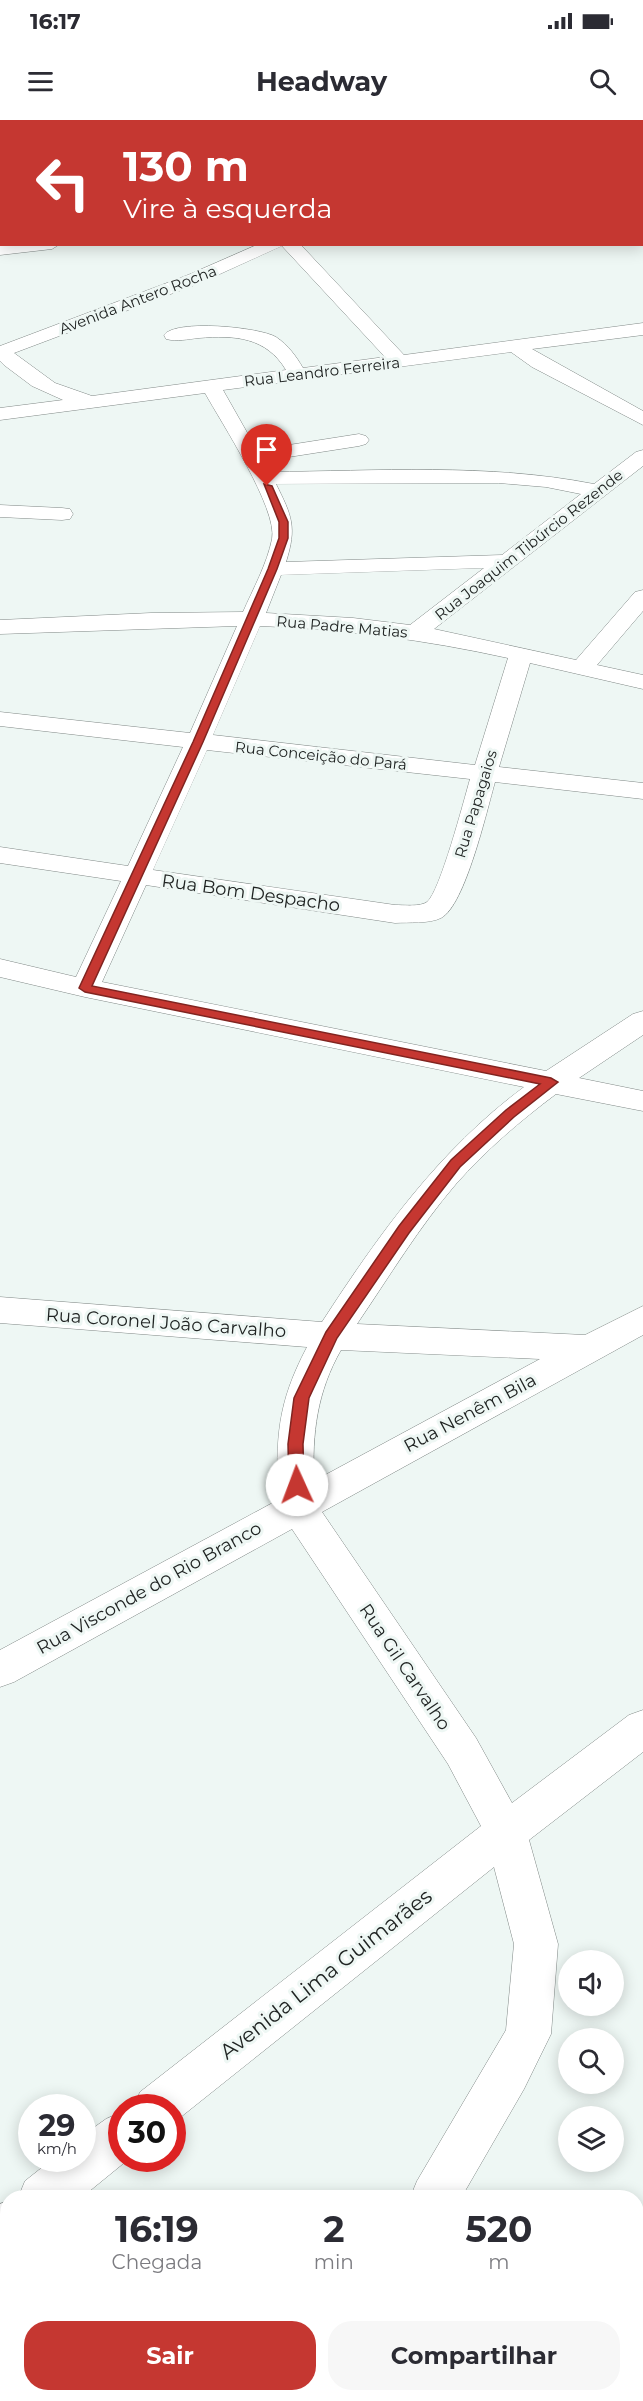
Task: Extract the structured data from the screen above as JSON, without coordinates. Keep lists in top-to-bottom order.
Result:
{
  "streets": {
    "street": [
      "Avenida Antero Rocha",
      "Rua Leandro Ferreira",
      "Rua Joaquim Tibúrcio Rezende",
      "Rua Padre Matias",
      "Rua Conceição do Pará",
      "Rua Papagaios",
      "Rua Bom Despacho",
      "Rua Coronel João Carvalho",
      "Rua Nenêm Bila",
      "Rua Visconde do Rio Branco",
      "Rua Gil Carvalho",
      "Avenida Lima Guimarães"
    ]
  },
  "crossings": [
    ["Rua Joaquim Tibúrcio Rezende", "Rua Padre Matias"],
    ["Rua Padre Matias", "Rua Papagaios"],
    ["Rua Conceição do Pará", "Rua Papagaios"],
    ["Rua Papagaios", "Rua Bom Despacho"],
    ["Rua Coronel João Carvalho", "Rua Nenêm Bila"],
    ["Rua Nenêm Bila", "Rua Visconde do Rio Branco"],
    ["Rua Nenêm Bila", "Rua Gil Carvalho"],
    ["Rua Visconde do Rio Branco", "Rua Gil Carvalho"],
    ["Rua Gil Carvalho", "Avenida Lima Guimarães"]
  ],
  "page": {
    "status": "16:17",
    "header": "Headway",
    "turn": ["130 m", "Vire à esquerda"],
    "speed": "29 km/h",
    "limit": "30",
    "eta": [
      "16:19",
      "Chegada",
      "2",
      "min",
      "520",
      "m"
    ],
    "buttons": ["Sair", "Compartilhar"]
  }
}
